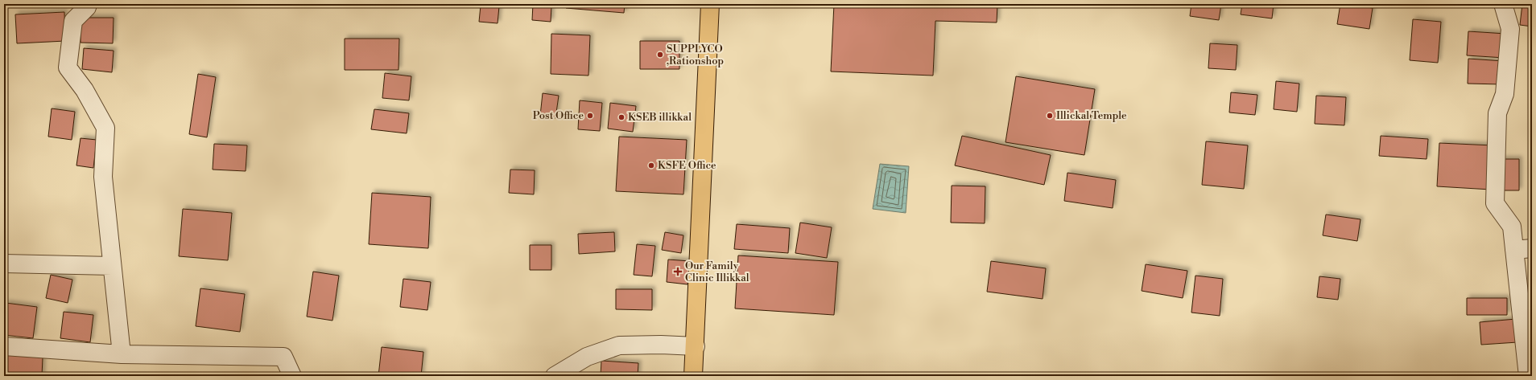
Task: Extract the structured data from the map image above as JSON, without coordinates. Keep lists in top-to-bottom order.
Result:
{
  "places": {
    "other": [
      "SUPPLYCO ,Rationshop",
      "Post Office",
      "Illickal Temple",
      "KSEB illikkal",
      "KSFE Office"
    ],
    "health": ["Our Family Clinic Illikkal"]
  }
}
